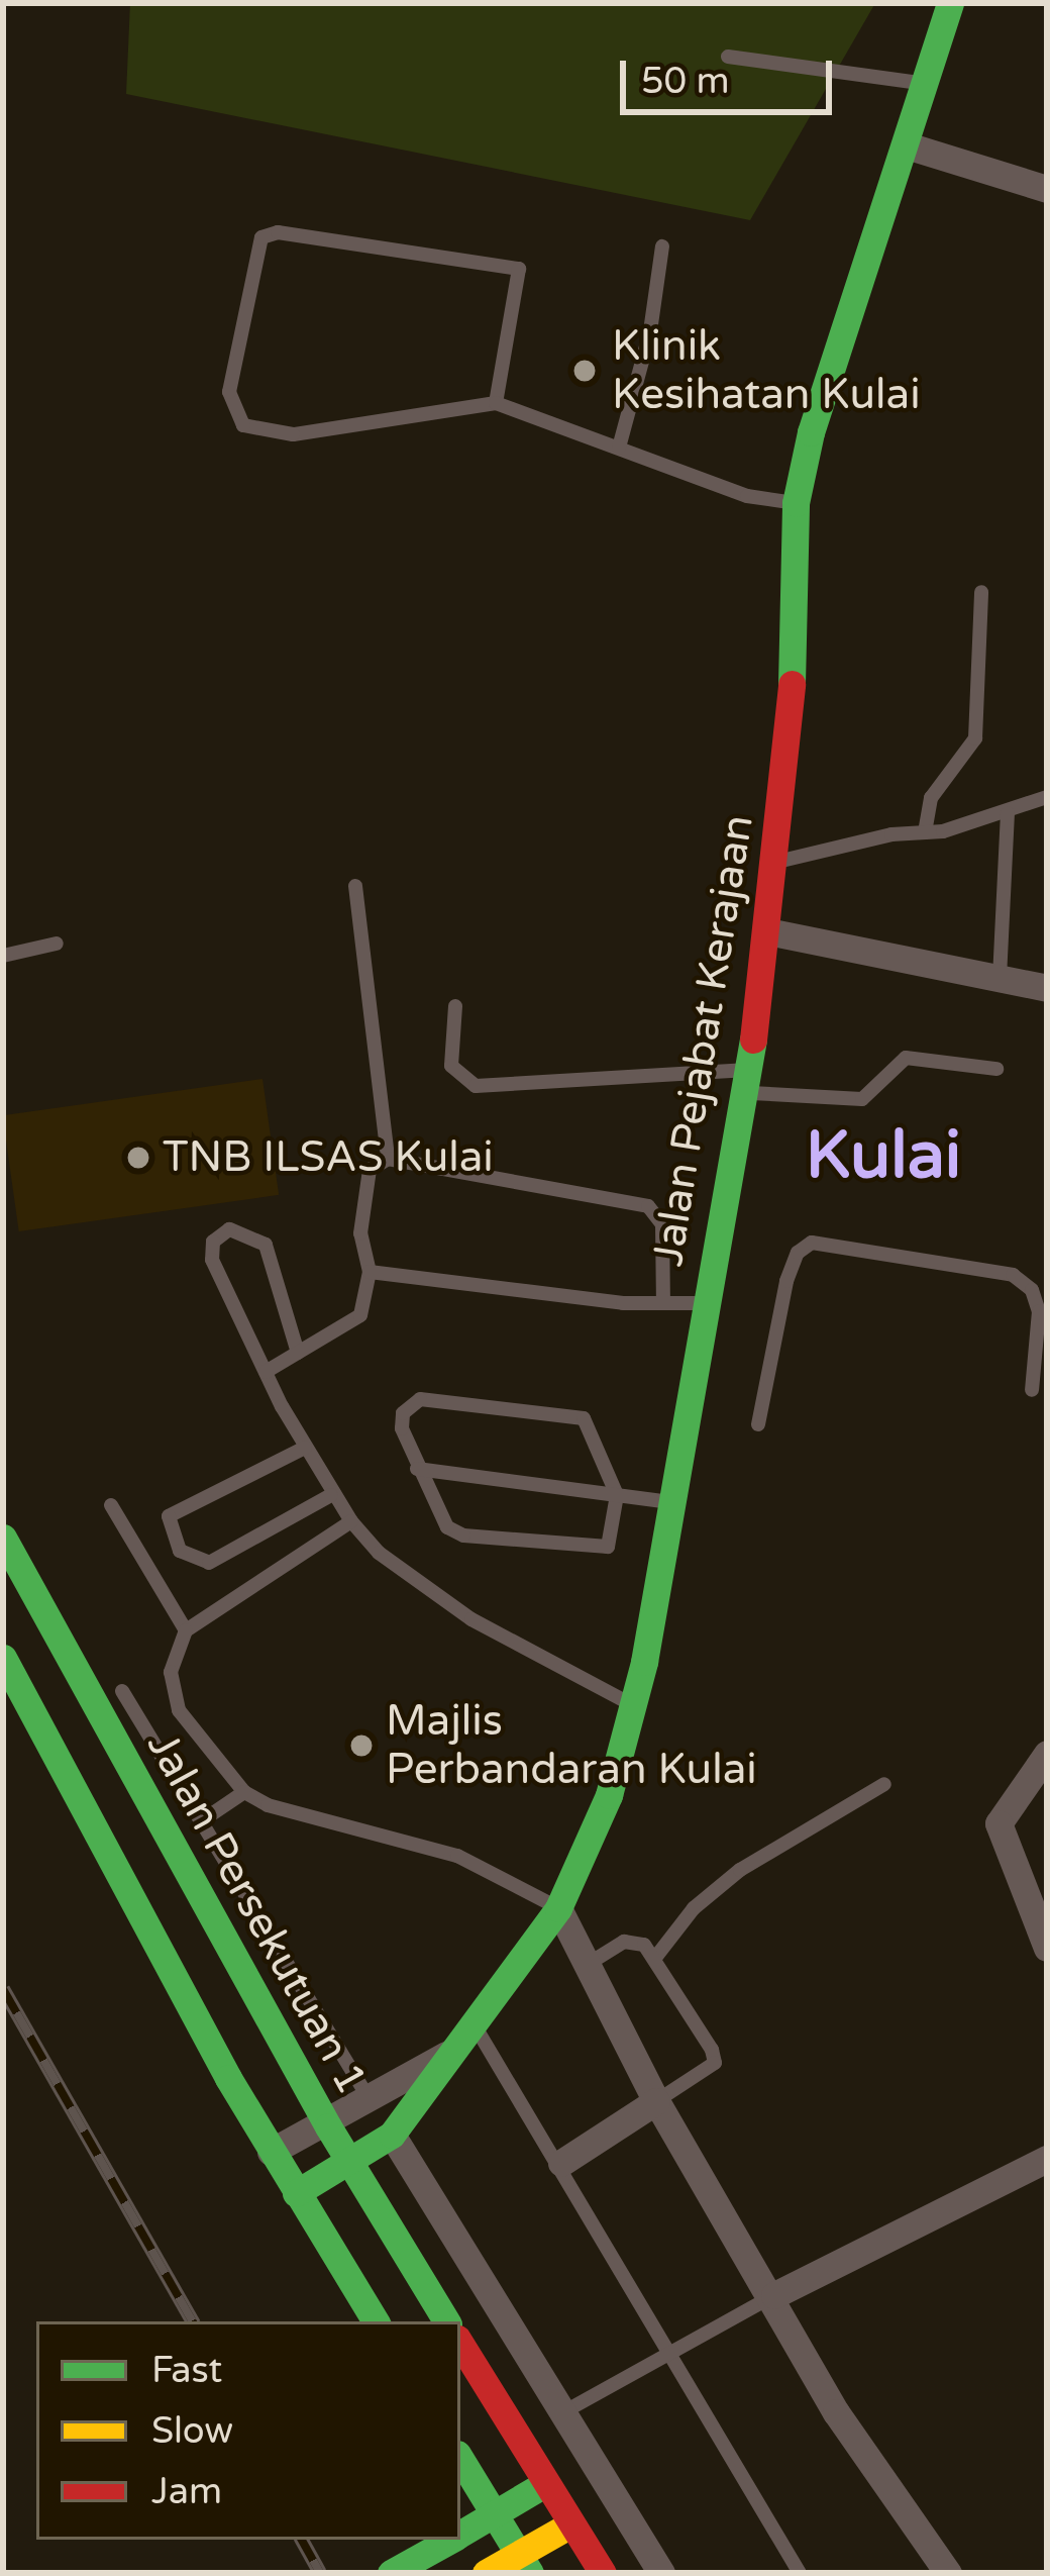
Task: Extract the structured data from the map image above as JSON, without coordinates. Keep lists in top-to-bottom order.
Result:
{
  "streets": {
    "main road": ["Jalan Pejabat Kerajaan", "Jalan Persekutuan 1"]
  },
  "crossings": [
    ["Jalan Pejabat Kerajaan", "Jalan Persekutuan 1"]
  ],
  "districts": ["Kulai"],
  "places": ["Klinik Kesihatan Kulai", "TNB ILSAS Kulai", "Majlis Perbandaran Kulai"],
  "legend": ["Fast", "Slow", "Jam"],
  "scale_bar": "50 m"
}
